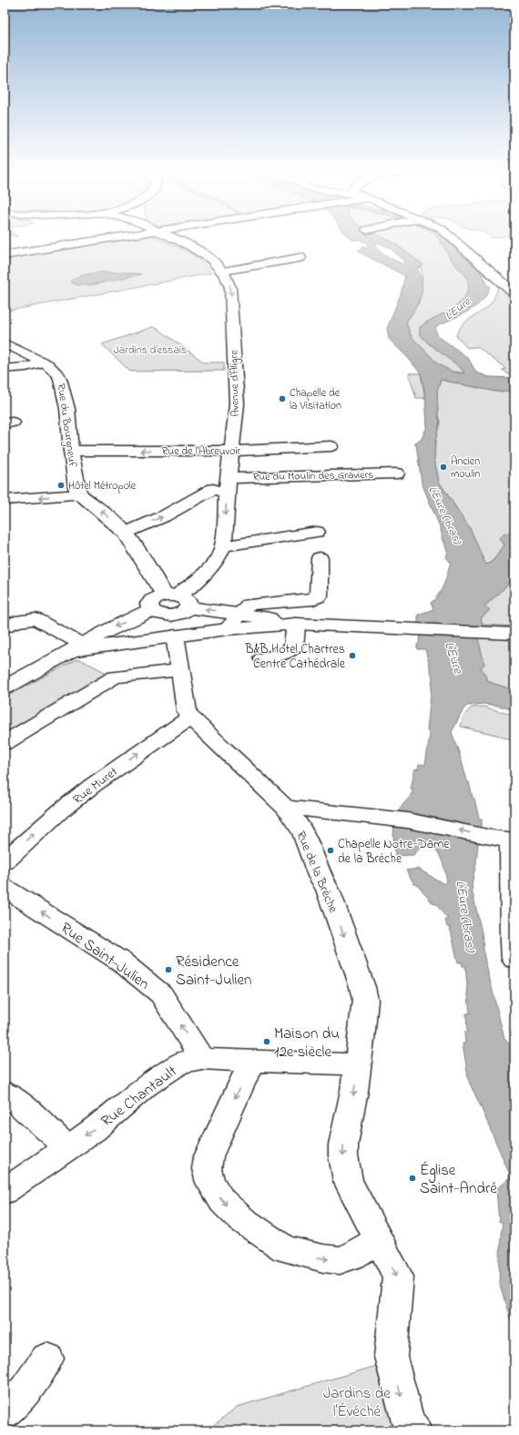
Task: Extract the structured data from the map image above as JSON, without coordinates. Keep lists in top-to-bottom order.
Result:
{
  "streets": {
    "street": [
      "Avenue d'Aligre",
      "Rue du Bourgneuf",
      "Rue de l'Abreuvoir",
      "Rue du Moulin des Graviers",
      "Rue Muret",
      "Rue de la Brèche",
      "Rue Saint-Julien",
      "Rue Chantault"
    ]
  },
  "crossings": [
    ["Avenue d'Aligre", "Rue de l'Abreuvoir"],
    ["Avenue d'Aligre", "Rue du Moulin des Graviers"],
    ["Rue du Bourgneuf", "Rue de l'Abreuvoir"],
    ["Rue Muret", "Rue de la Brèche"],
    ["Rue de la Brèche", "Rue Chantault"],
    ["Rue Saint-Julien", "Rue Chantault"]
  ],
  "one_way": ["Avenue d'Aligre", "Rue de la Brèche", "Rue Chantault"],
  "water": ["L'Eure", "L'Eure (bras)"],
  "parks": ["Jardins d’essais", "Jardins de l'Évéché"],
  "places": [
    "Chapelle de la Visitation",
    "Ancien moulin",
    "Hôtel Métropole",
    "B&B Hotel Chartres Centre Cathédrale",
    "Chapelle Notre-Dame de la Brèche",
    "Résidence Saint-Julien",
    "Maison du 12e siècle",
    "Église Saint-André"
  ]
}
